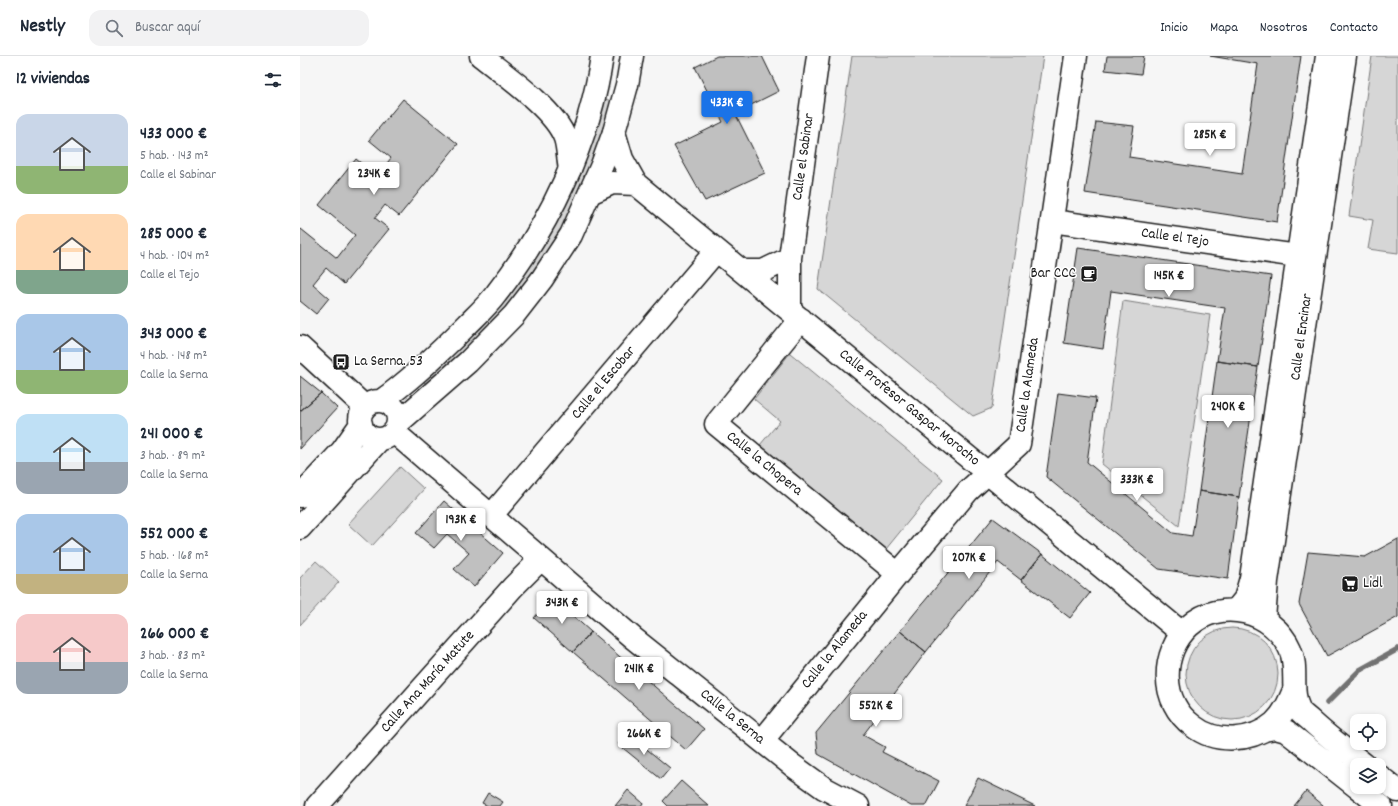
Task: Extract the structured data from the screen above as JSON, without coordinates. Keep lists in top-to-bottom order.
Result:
{
  "streets": {
    "street": [
      "Calle el Sabinar",
      "Calle el Tejo",
      "Calle el Encinar",
      "Calle el Escobar",
      "Calle la Alameda",
      "Calle Profesor Gaspar Morocho",
      "Calle la Chopera",
      "Calle Ana María Matute",
      "Calle la Serna"
    ]
  },
  "crossings": [
    ["Calle el Sabinar", "Calle Profesor Gaspar Morocho"],
    ["Calle el Sabinar", "Calle la Chopera"],
    ["Calle el Tejo", "Calle el Encinar"],
    ["Calle el Tejo", "Calle la Alameda"],
    ["Calle el Encinar", "Calle Profesor Gaspar Morocho"],
    ["Calle el Escobar", "Calle Profesor Gaspar Morocho"],
    ["Calle el Escobar", "Calle la Serna"],
    ["Calle la Alameda", "Calle Profesor Gaspar Morocho"],
    ["Calle la Alameda", "Calle la Chopera"],
    ["Calle la Alameda", "Calle la Serna"],
    ["Calle Profesor Gaspar Morocho", "Calle la Chopera"],
    ["Calle Ana María Matute", "Calle la Serna"]
  ],
  "places": {
    "cafe": ["Bar CCC"],
    "bus stop": ["La Serna. 53"],
    "supermarket": ["Lidl"]
  },
  "page": {
    "header": "Nestly",
    "search": "Buscar aquí",
    "nav": [
      "Inicio",
      "Mapa",
      "Nosotros",
      "Contacto"
    ],
    "heading": "12 viviendas",
    "price": [
      "433K €",
      "285K €",
      "234K €",
      "145K €",
      "240K €",
      "333K €",
      "193K €",
      "207K €",
      "343K €",
      "241K €",
      "552K €",
      "266K €"
    ],
    "list": [
      {
        "name": "433 000 €",
        "note": "5 hab. · 143 m² · Calle el Sabinar"
      },
      {
        "name": "285 000 €",
        "note": "4 hab. · 104 m² · Calle el Tejo"
      },
      {
        "name": "343 000 €",
        "note": "4 hab. · 148 m² · Calle la Serna"
      },
      {
        "name": "241 000 €",
        "note": "3 hab. · 89 m² · Calle la Serna"
      },
      {
        "name": "552 000 €",
        "note": "5 hab. · 168 m² · Calle la Serna"
      },
      {
        "name": "266 000 €",
        "note": "3 hab. · 83 m² · Calle la Serna"
      }
    ]
  }
}
